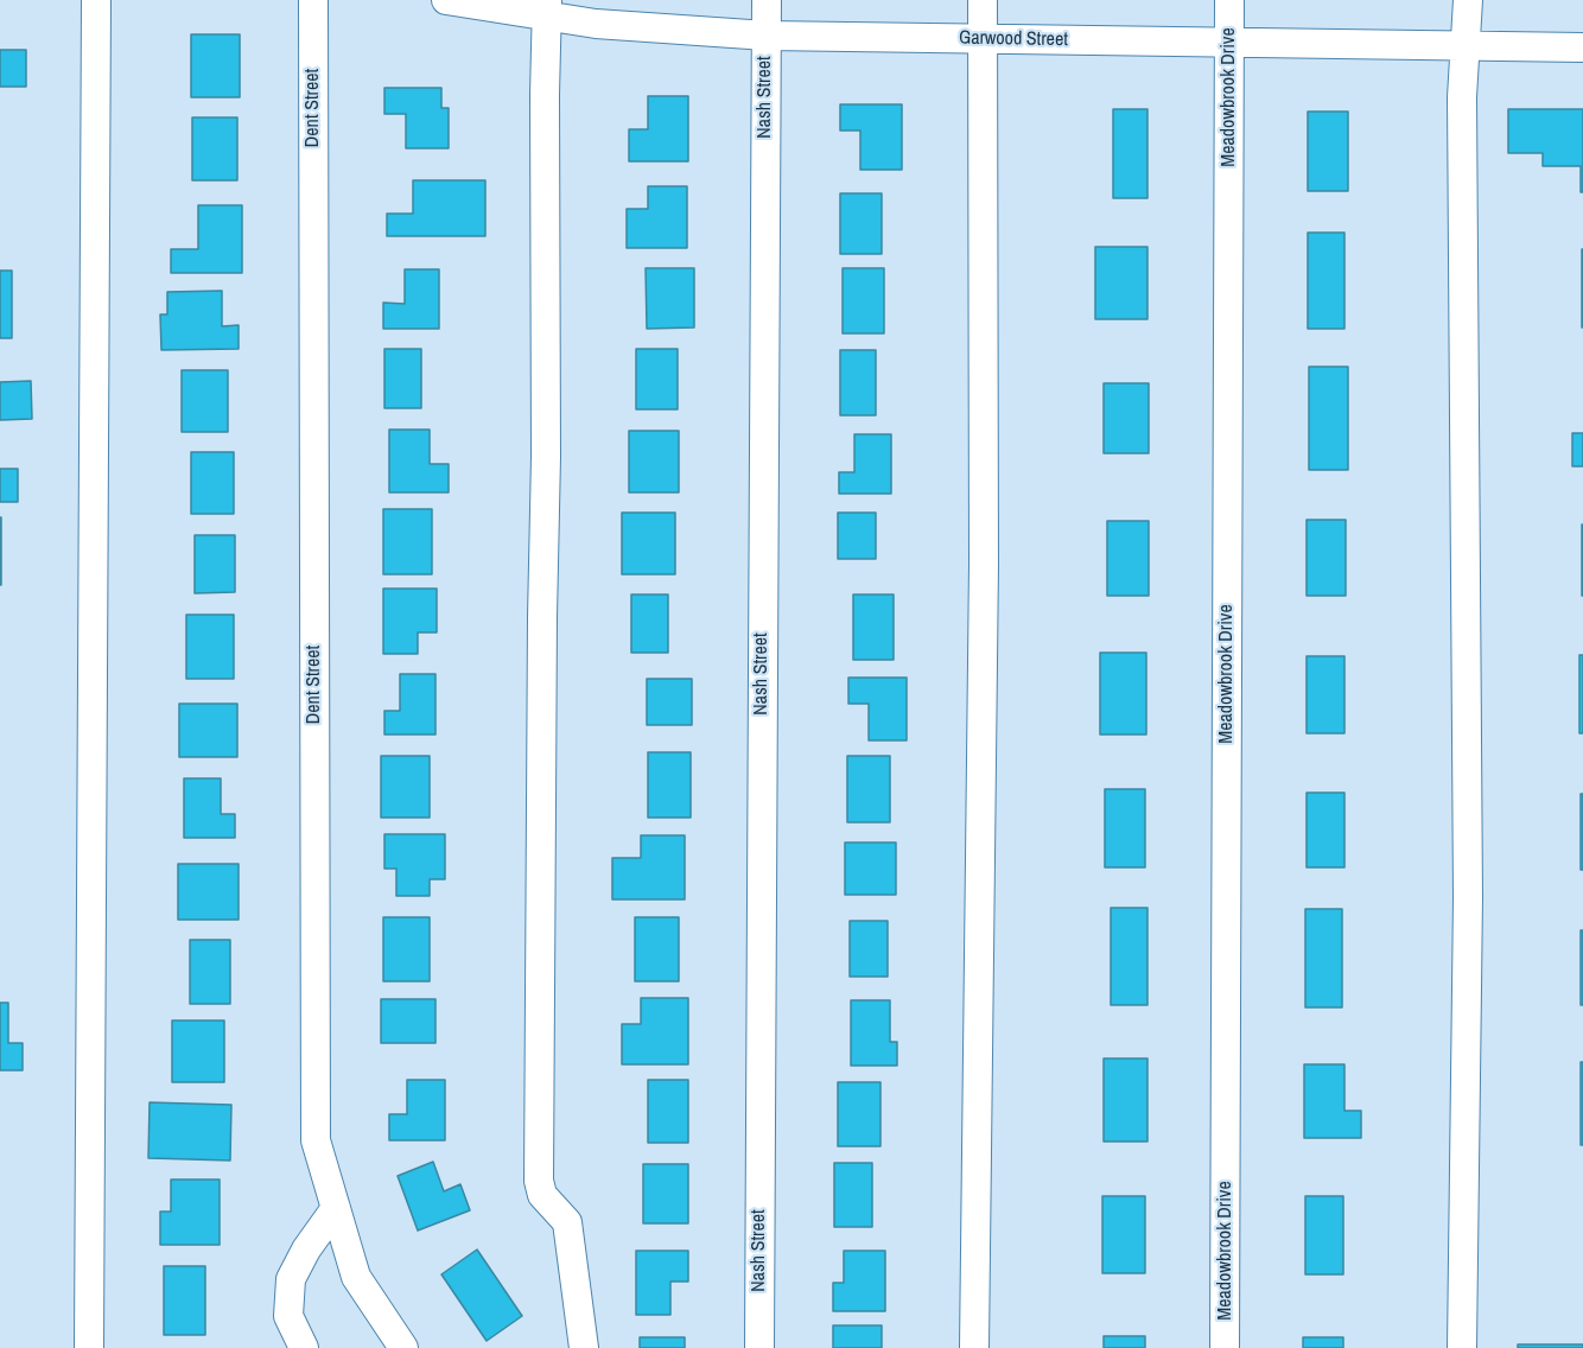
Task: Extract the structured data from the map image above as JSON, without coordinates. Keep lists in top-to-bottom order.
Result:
{
  "streets": {
    "street": [
      "Garwood Street",
      "Nash Street",
      "Meadowbrook Drive",
      "Dent Street"
    ]
  },
  "crossings": [
    ["Garwood Street", "Nash Street"],
    ["Garwood Street", "Meadowbrook Drive"]
  ]
}
